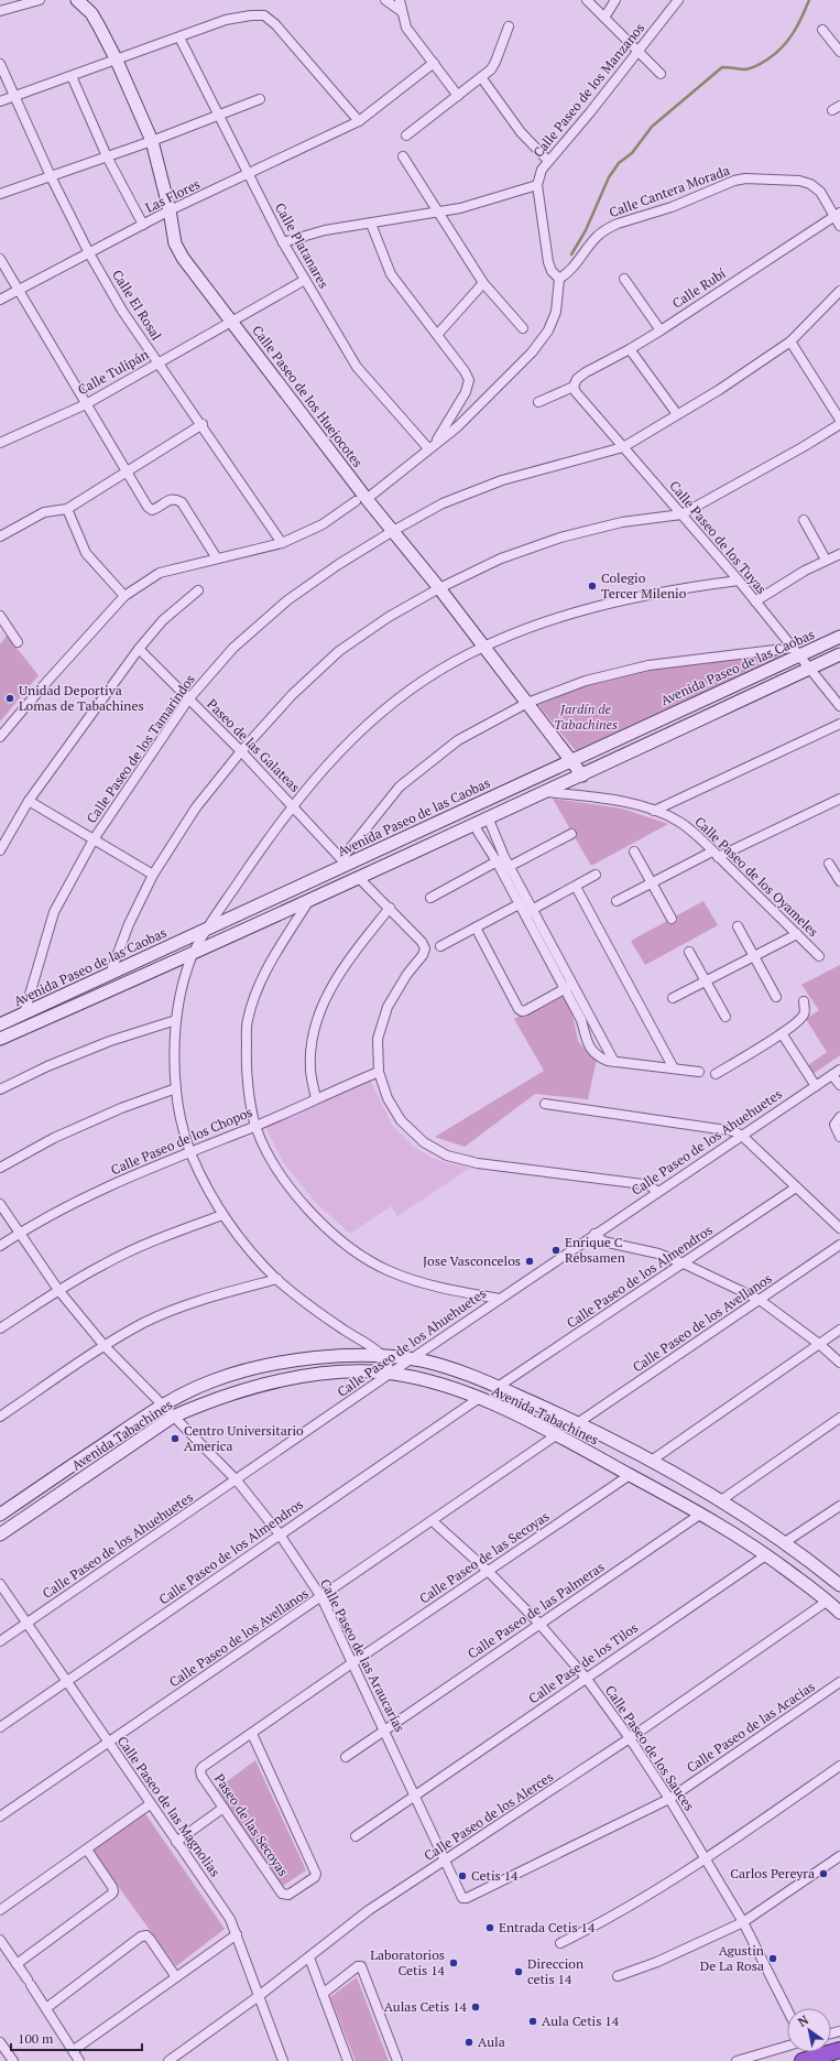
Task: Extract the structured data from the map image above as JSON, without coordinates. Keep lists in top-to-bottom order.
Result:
{
  "streets": {
    "street": [
      "Calle Paseo de los Manzanos",
      "Calle Cantera Morada",
      "Las Flores",
      "Calle Platanares",
      "Calle Rubí",
      "Calle El Rosal",
      "Calle Tulipán",
      "Calle Paseo de los Huejocotes",
      "Calle Paseo de los Tuyas",
      "Avenida Paseo de las Caobas",
      "Paseo de las Galateas",
      "Calle Paseo de los Tamarindos",
      "Calle Paseo de los Oyameles",
      "Calle Paseo de los Chopos",
      "Calle Paseo de los Ahuehuetes",
      "Calle Paseo de los Almendros",
      "Calle Paseo de los Avellanos",
      "Avenida Tabachines",
      "Calle Paseo de las Secoyas",
      "Calle Paseo de las Palmeras",
      "Calle Paseo de las Araucarias",
      "Calle Pase de los Tilos",
      "Calle Paseo de las Acacias",
      "Calle Paseo de los Sauces",
      "Calle Paseo de las Magnolias",
      "Calle Paseo de los Alerces",
      "Paseo de las Secoyas"
    ]
  },
  "crossings": [
    ["Calle Paseo de los Manzanos", "Calle Cantera Morada"],
    ["Calle Cantera Morada", "Calle Rubí"],
    ["Las Flores", "Calle Platanares"],
    ["Las Flores", "Calle El Rosal"],
    ["Las Flores", "Calle Paseo de los Huejocotes"],
    ["Calle Platanares", "Calle Tulipán"],
    ["Calle Rubí", "Calle Paseo de los Tuyas"],
    ["Calle El Rosal", "Calle Tulipán"],
    ["Calle Tulipán", "Calle Paseo de los Huejocotes"],
    ["Calle Paseo de los Huejocotes", "Avenida Paseo de las Caobas"],
    ["Calle Paseo de los Huejocotes", "Calle Paseo de los Tamarindos"],
    ["Calle Paseo de los Tuyas", "Avenida Paseo de las Caobas"],
    ["Calle Paseo de los Tuyas", "Calle Paseo de los Tamarindos"],
    ["Avenida Paseo de las Caobas", "Paseo de las Galateas"],
    ["Avenida Paseo de las Caobas", "Calle Paseo de los Tamarindos"],
    ["Avenida Paseo de las Caobas", "Calle Paseo de los Oyameles"],
    ["Paseo de las Galateas", "Calle Paseo de los Tamarindos"],
    ["Calle Paseo de los Chopos", "Calle Paseo de las Araucarias"],
    ["Calle Paseo de los Ahuehuetes", "Avenida Tabachines"],
    ["Calle Paseo de los Ahuehuetes", "Calle Paseo de las Araucarias"],
    ["Calle Paseo de los Ahuehuetes", "Calle Paseo de las Magnolias"],
    ["Calle Paseo de los Almendros", "Avenida Tabachines"],
    ["Calle Paseo de los Almendros", "Calle Paseo de las Araucarias"],
    ["Calle Paseo de los Almendros", "Calle Paseo de las Magnolias"],
    ["Calle Paseo de los Avellanos", "Avenida Tabachines"],
    ["Calle Paseo de los Avellanos", "Calle Paseo de las Araucarias"],
    ["Calle Paseo de los Avellanos", "Calle Paseo de los Sauces"],
    ["Calle Paseo de los Avellanos", "Calle Paseo de las Magnolias"],
    ["Avenida Tabachines", "Calle Paseo de las Secoyas"],
    ["Avenida Tabachines", "Calle Paseo de las Palmeras"],
    ["Avenida Tabachines", "Calle Paseo de las Araucarias"],
    ["Avenida Tabachines", "Calle Pase de los Tilos"],
    ["Avenida Tabachines", "Calle Paseo de los Alerces"],
    ["Calle Paseo de las Secoyas", "Calle Paseo de las Araucarias"],
    ["Calle Paseo de las Secoyas", "Calle Paseo de los Sauces"],
    ["Calle Paseo de las Secoyas", "Paseo de las Secoyas"],
    ["Calle Paseo de las Palmeras", "Calle Paseo de las Araucarias"],
    ["Calle Paseo de las Palmeras", "Calle Paseo de los Sauces"],
    ["Calle Paseo de las Araucarias", "Calle Pase de los Tilos"],
    ["Calle Paseo de las Araucarias", "Calle Paseo de las Acacias"],
    ["Calle Paseo de las Araucarias", "Calle Paseo de los Alerces"],
    ["Calle Paseo de las Araucarias", "Paseo de las Secoyas"],
    ["Calle Pase de los Tilos", "Calle Paseo de los Sauces"],
    ["Calle Paseo de las Acacias", "Calle Paseo de los Sauces"],
    ["Calle Paseo de los Sauces", "Calle Paseo de los Alerces"],
    ["Calle Paseo de las Magnolias", "Calle Paseo de los Alerces"]
  ],
  "parks": ["Jardín de Tabachines"],
  "places": [
    "Colegio Tercer Milenio",
    "Unidad Deportiva Lomas de Tabachines",
    "Enrique C Rebsamen",
    "Jose Vasconcelos",
    "Centro Universitario America",
    "Carlos Pereyra",
    "Cetis 14",
    "Entrada Cetis 14",
    "Agustin De La Rosa",
    "Laboratorios Cetis 14",
    "Direccion cetis 14",
    "Aulas Cetis 14",
    "Aula Cetis 14",
    "Aula"
  ],
  "scale_bar": "100 m",
  "north": "top left"
}
